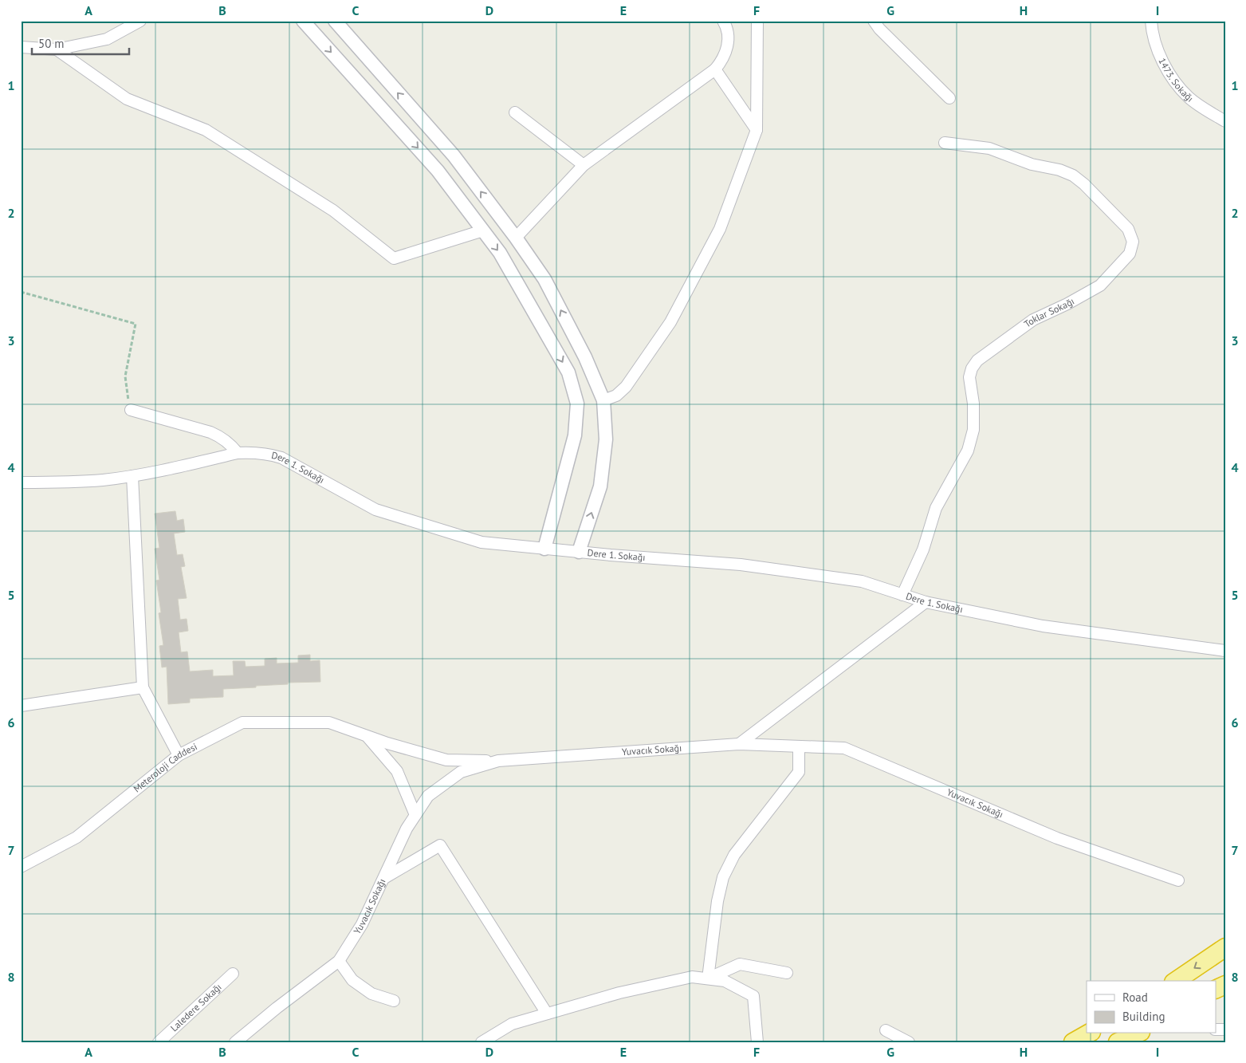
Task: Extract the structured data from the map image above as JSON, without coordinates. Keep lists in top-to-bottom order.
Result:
{
  "streets": {
    "street": [
      "1473. Sokağı",
      "Toklar Sokağı",
      "Dere 1. Sokağı",
      "Yuvacık Sokağı",
      "Meteroloji Caddesi",
      "Laledere Sokağı"
    ]
  },
  "crossings": [
    ["Toklar Sokağı", "Dere 1. Sokağı"],
    ["Yuvacık Sokağı", "Meteroloji Caddesi"]
  ],
  "legend": ["Road", "Building"],
  "scale_bar": "50 m",
  "grid": {
    "columns": [
      "A",
      "B",
      "C",
      "D",
      "E",
      "F",
      "G",
      "H",
      "I"
    ],
    "rows": [
      "1",
      "2",
      "3",
      "4",
      "5",
      "6",
      "7",
      "8"
    ]
  }
}
